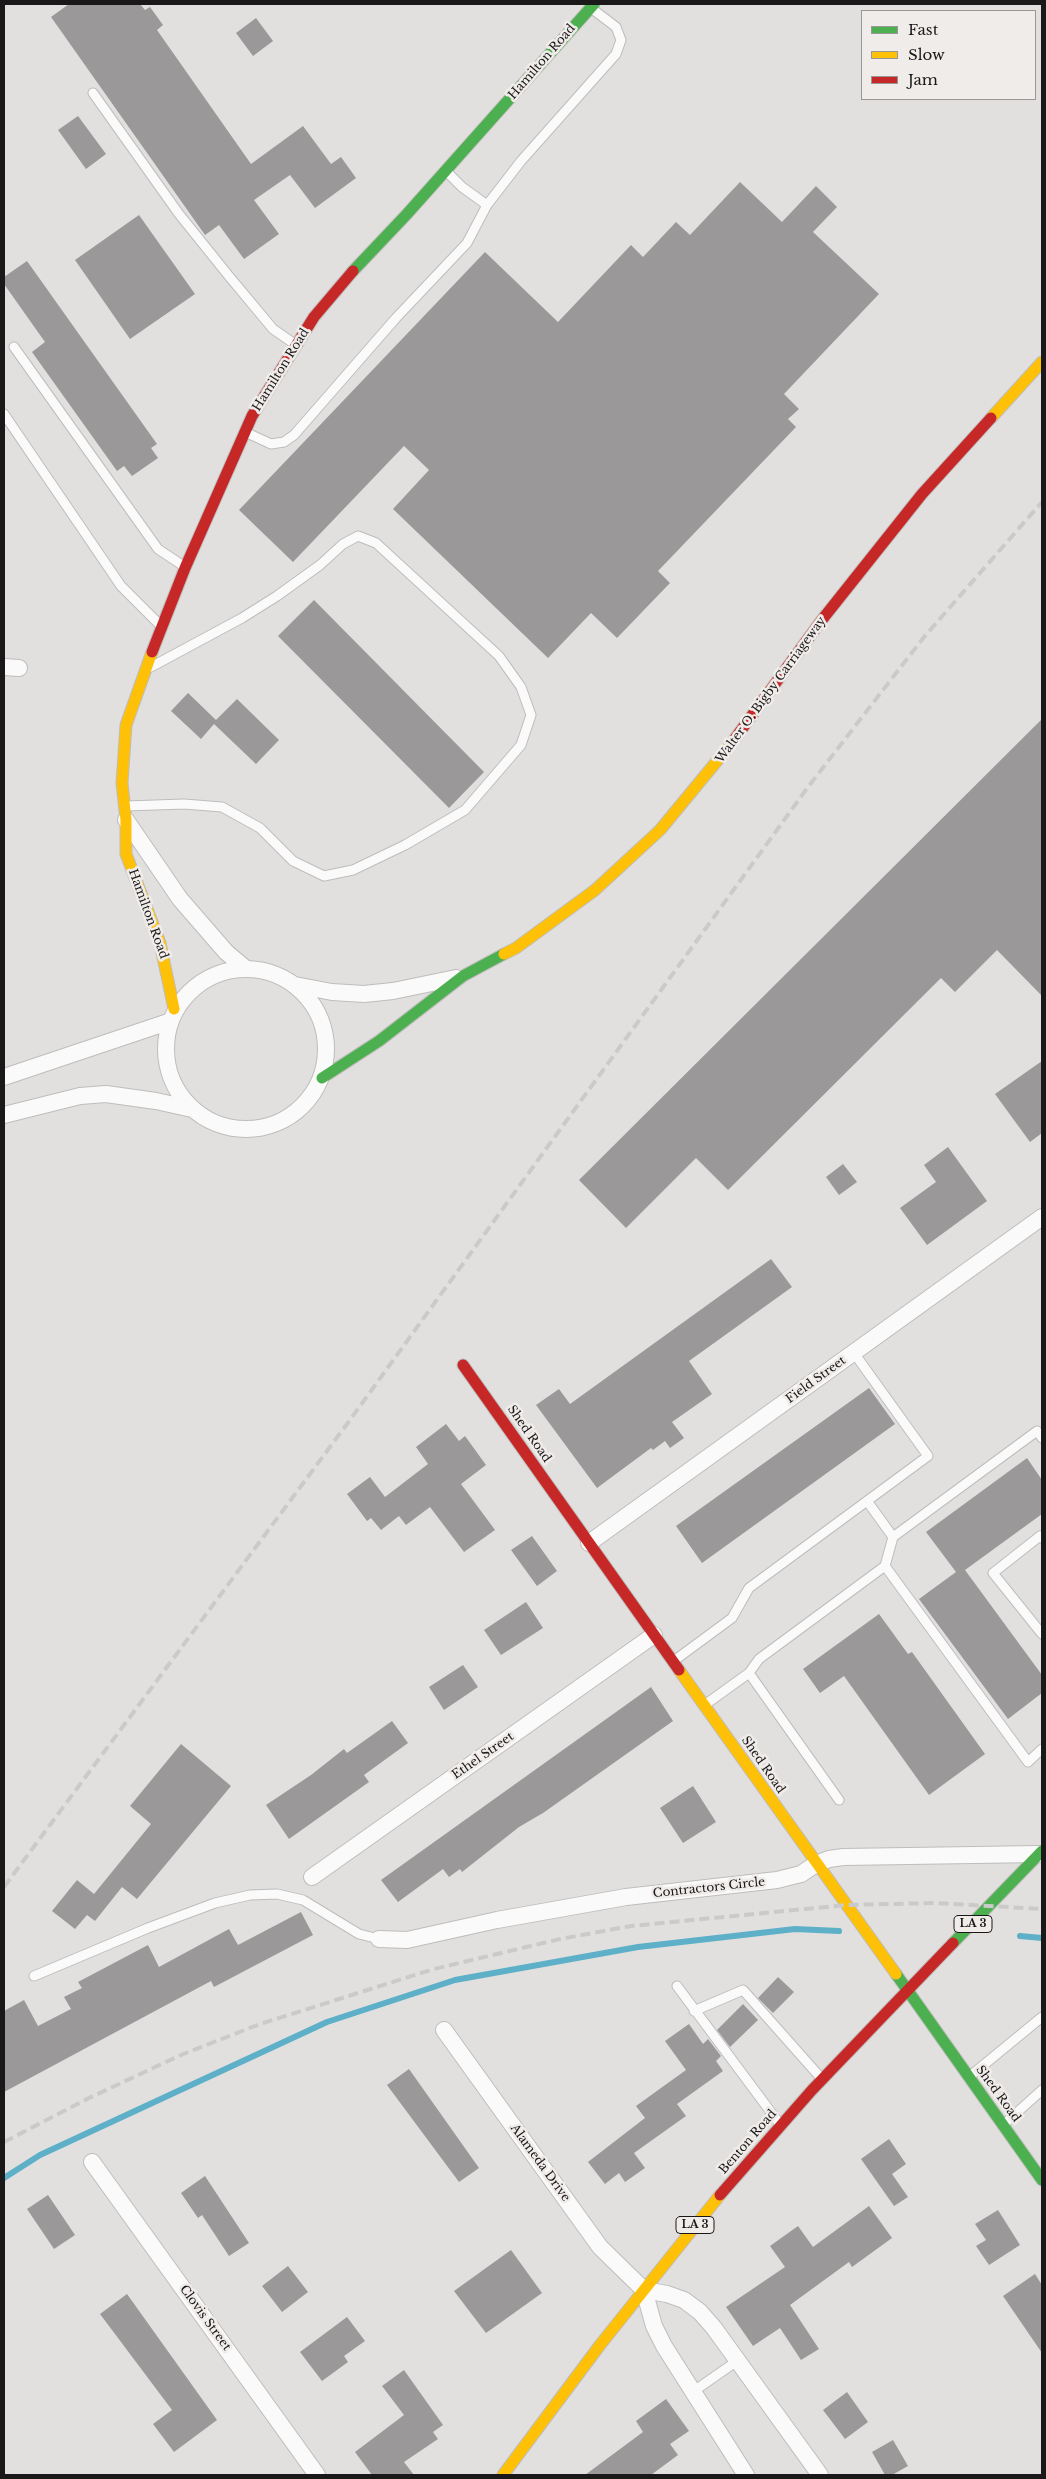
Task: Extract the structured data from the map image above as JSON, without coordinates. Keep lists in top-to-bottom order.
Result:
{
  "streets": {
    "street": [
      "Hamilton Road",
      "Walter O. Bigby Carriageway",
      "Field Street",
      "Shed Road",
      "Ethel Street",
      "Contractors Circle",
      "LA 3",
      "Benton Road",
      "Alameda Drive",
      "Clovis Street"
    ]
  },
  "crossings": [
    ["Hamilton Road", "Walter O. Bigby Carriageway"],
    ["Field Street", "Shed Road"],
    ["Shed Road", "Ethel Street"],
    ["Shed Road", "Contractors Circle"],
    ["Shed Road", "Benton Road"],
    ["Contractors Circle", "Benton Road"],
    ["Benton Road", "Alameda Drive"]
  ],
  "legend": ["Fast", "Slow", "Jam"]
}
